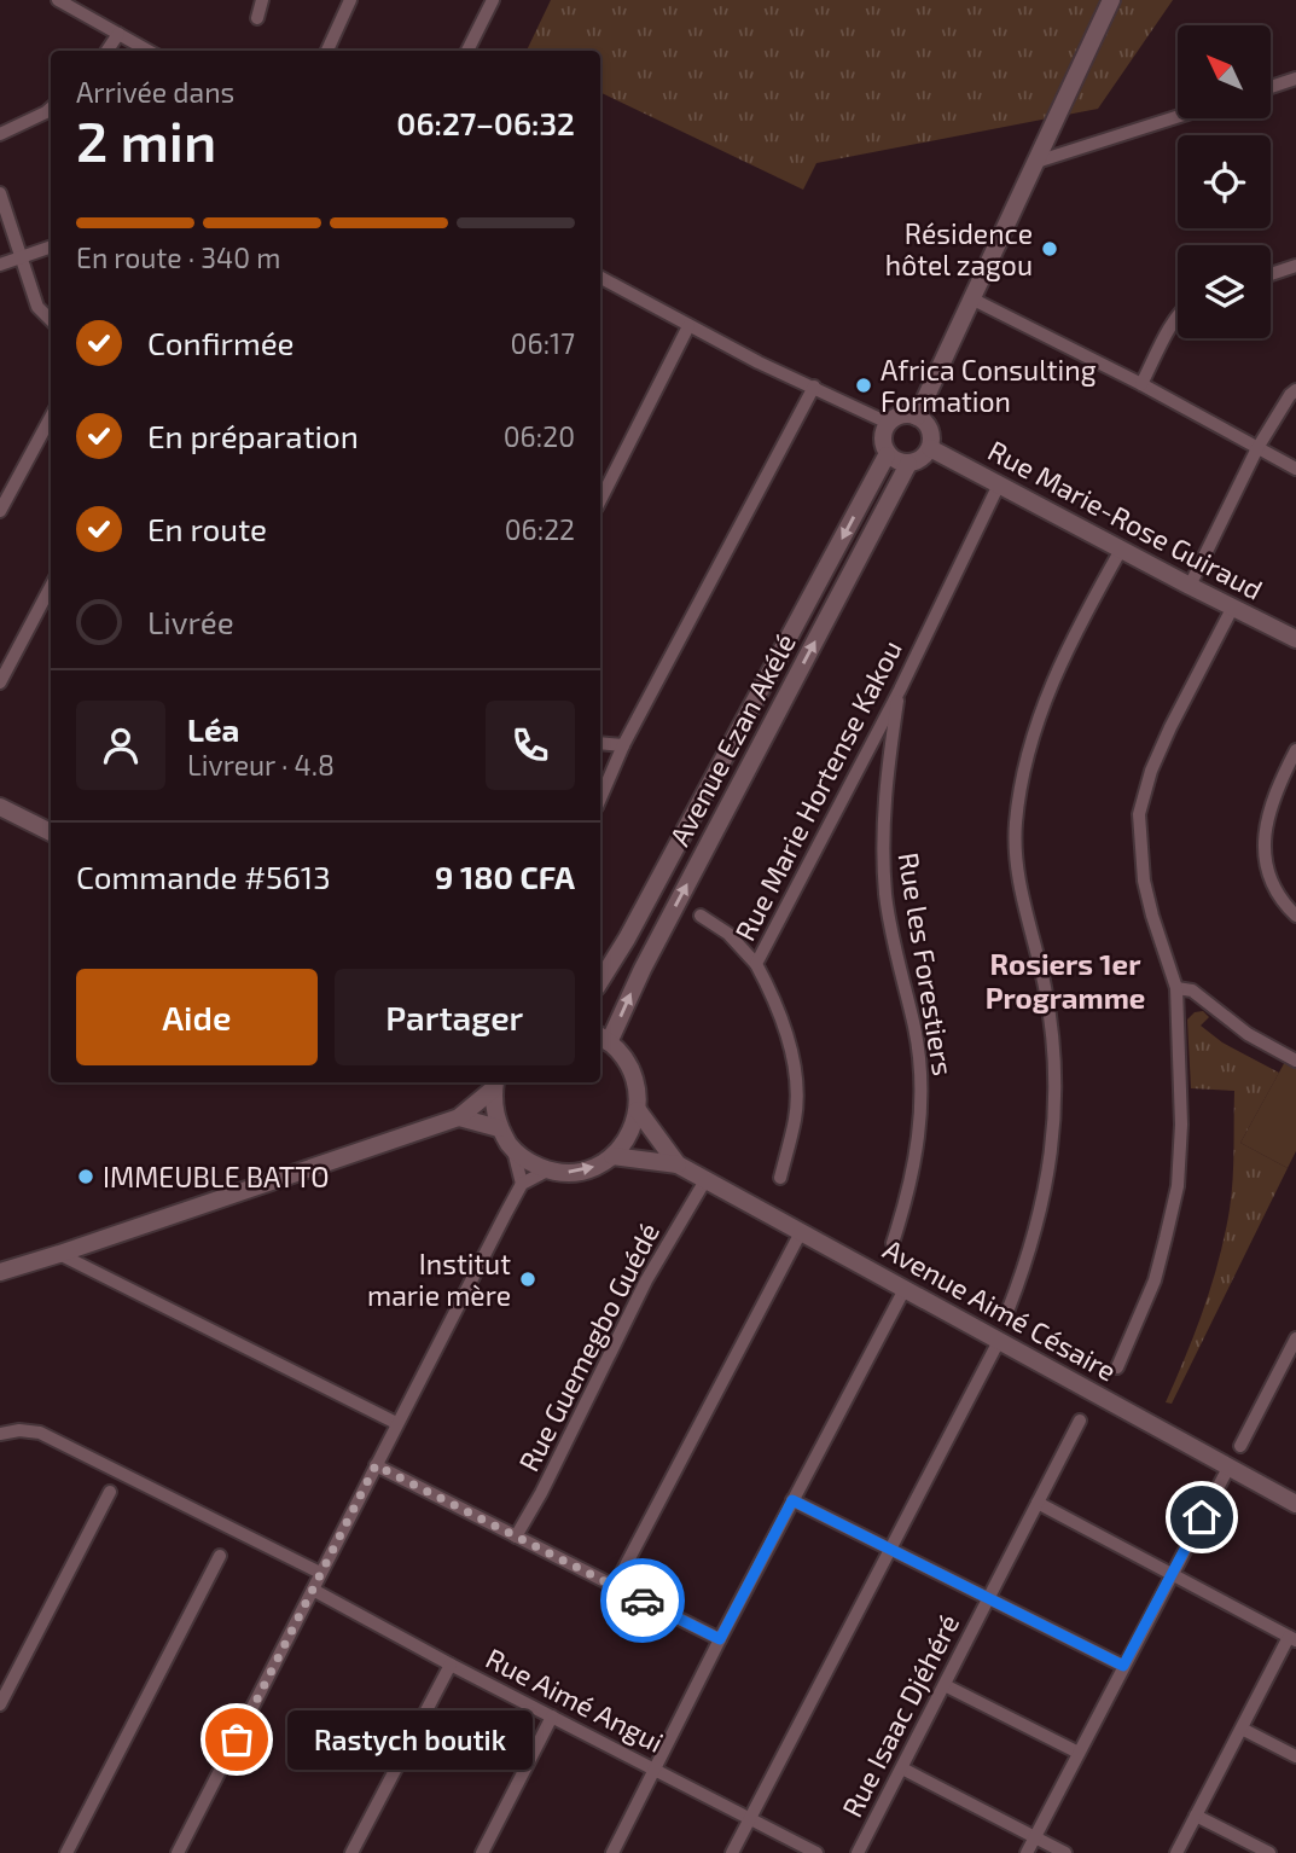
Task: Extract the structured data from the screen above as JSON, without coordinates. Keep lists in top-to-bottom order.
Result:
{
  "streets": {
    "street": [
      "Rue Marie-Rose Guiraud",
      "Avenue Ezan Akélé",
      "Rue Marie Hortense Kakou",
      "Rue les Forestiers",
      "Avenue Aimé Césaire",
      "Rue Guemegbo Guédé",
      "Rue Aimé Angui",
      "Rue Isaac Djéhéré"
    ]
  },
  "crossings": [
    ["Rue Marie-Rose Guiraud", "Avenue Ezan Akélé"],
    ["Rue Marie-Rose Guiraud", "Rue Marie Hortense Kakou"],
    ["Rue Marie Hortense Kakou", "Rue les Forestiers"],
    ["Avenue Aimé Césaire", "Rue Guemegbo Guédé"]
  ],
  "districts": ["Rosiers 1er Programme"],
  "places": [
    "Résidence hôtel zagou",
    "Africa Consulting Formation",
    "IMMEUBLE BATTO",
    "Institut marie mère",
    "Rastych boutik"
  ],
  "north": "top left",
  "page": {
    "heading": ["2 min", "Arrivée dans", "06:27–06:32"],
    "panel": [
      "Léa",
      "Livreur · 4.8",
      "Commande #5613",
      "9 180 CFA"
    ],
    "bar": "En route · 340 m",
    "list": [
      ["Confirmée", "06:17"],
      ["En préparation", "06:20"],
      ["En route", "06:22"],
      "Livrée"
    ],
    "buttons": ["Aide", "Partager"],
    "bubble": "Rastych boutik"
  }
}
